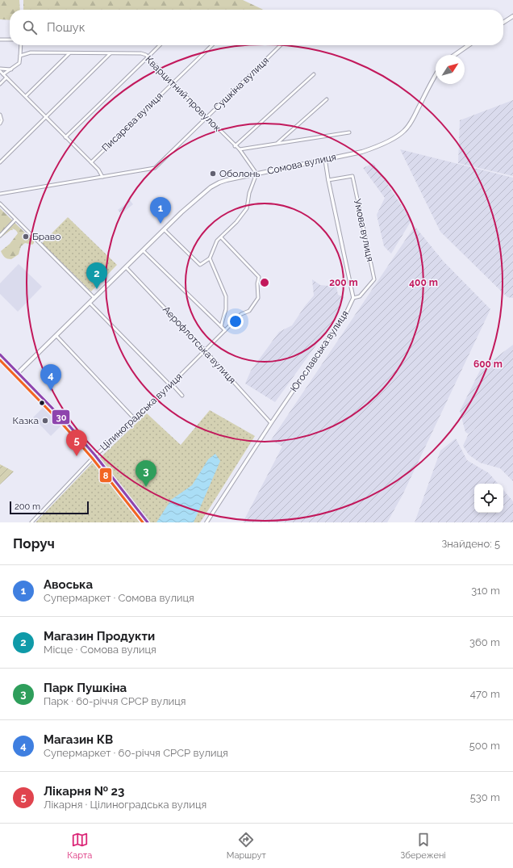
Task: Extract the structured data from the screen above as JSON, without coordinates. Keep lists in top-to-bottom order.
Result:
{
  "streets": {
    "main road": ["Сомова вулиця"],
    "street": [
      "Сушкіна вулиця",
      "Кварцитний провулок",
      "Писарєва вулиця",
      "Умова вулиця",
      "Аерофлотська вулиця",
      "Югославська вулиця",
      "Цілиноградська вулиця"
    ]
  },
  "crossings": [
    ["Сушкіна вулиця", "Кварцитний провулок"],
    ["Кварцитний провулок", "Писарєва вулиця"],
    ["Кварцитний провулок", "Сомова вулиця"],
    ["Сомова вулиця", "Аерофлотська вулиця"],
    ["Умова вулиця", "Югославська вулиця"],
    ["Аерофлотська вулиця", "Югославська вулиця"],
    ["Аерофлотська вулиця", "Цілиноградська вулиця"]
  ],
  "places": ["Оболонь", "Браво", "Казка"],
  "lines": ["transit line 30", "transit line 8"],
  "scale_bar": "200 m",
  "north": "top right",
  "page": {
    "search": "Пошук",
    "pins": [
      "1",
      "2",
      "4",
      "5",
      "3"
    ],
    "scale": "200 m",
    "heading": ["Поруч", "Знайдено: 5"],
    "list": [
      {
        "mark": "1",
        "name": "Авоська",
        "note": "Супермаркет · Сомова вулиця",
        "value": "310 m"
      },
      {
        "mark": "2",
        "name": "Магазин Продукти",
        "note": "Місце · Сомова вулиця",
        "value": "360 m"
      },
      {
        "mark": "3",
        "name": "Парк Пушкіна",
        "note": "Парк · 60-річчя СРСР вулиця",
        "value": "470 m"
      },
      {
        "mark": "4",
        "name": "Магазин КВ",
        "note": "Супермаркет · 60-річчя СРСР вулиця",
        "value": "500 m"
      },
      {
        "mark": "5",
        "name": "Лікарня № 23",
        "note": "Лікарня · Цілиноградська вулиця",
        "value": "530 m"
      }
    ],
    "nav": ["Карта", "Маршрут", "Збережені"]
  },
  "rings": ["200 m", "400 m", "600 m"]
}
